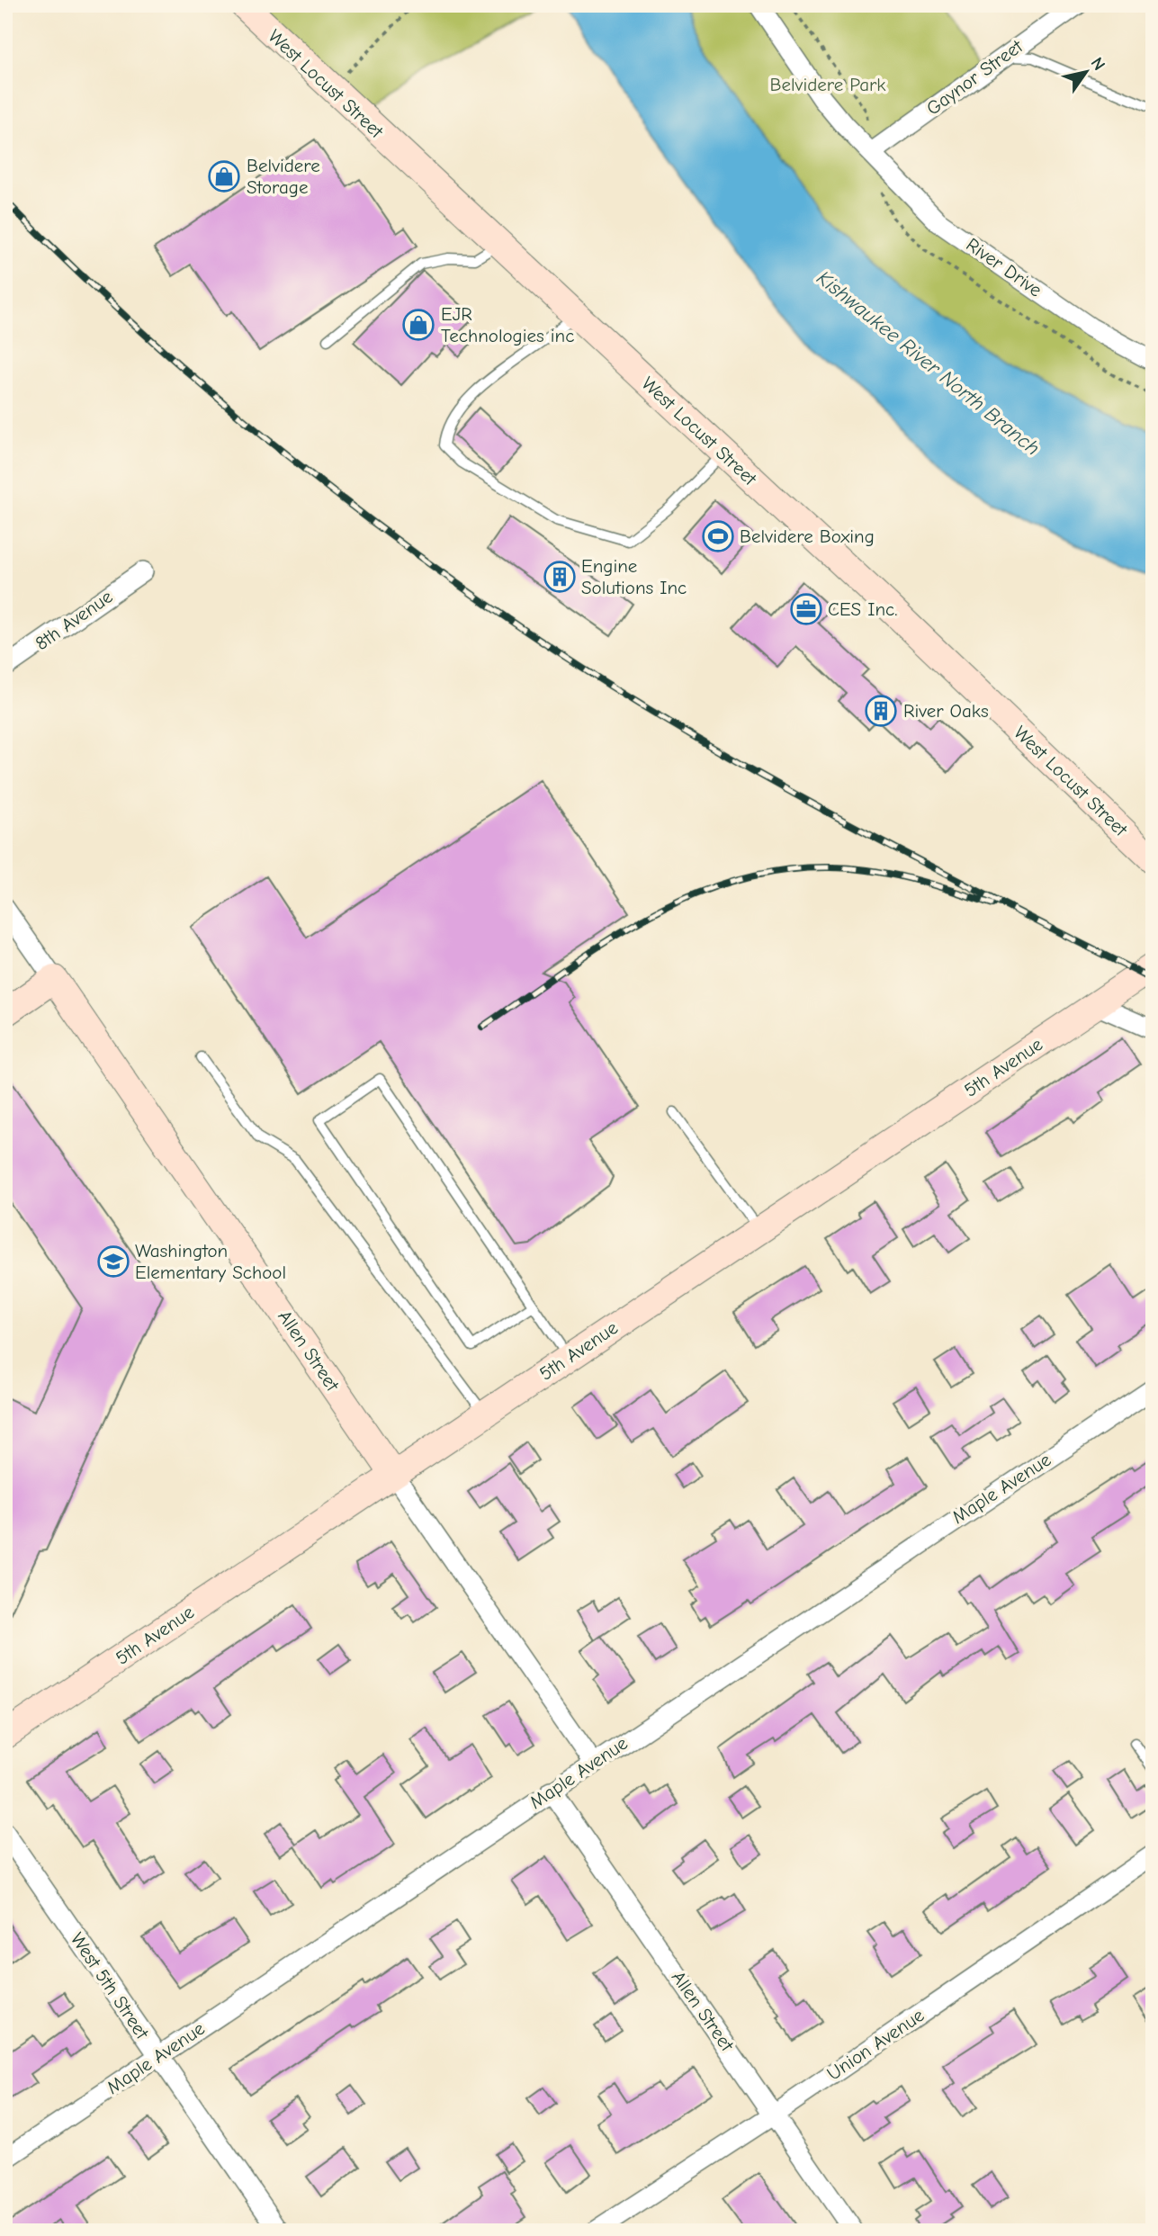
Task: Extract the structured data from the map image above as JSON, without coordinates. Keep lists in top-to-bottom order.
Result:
{
  "streets": {
    "street": [
      "Gaynor Street",
      "West Locust Street",
      "River Drive",
      "8th Avenue",
      "5th Avenue",
      "Allen Street",
      "Maple Avenue",
      "West 5th Street",
      "Union Avenue"
    ]
  },
  "crossings": [
    ["Gaynor Street", "River Drive"],
    ["5th Avenue", "Allen Street"],
    ["Allen Street", "Maple Avenue"],
    ["Allen Street", "Union Avenue"],
    ["Maple Avenue", "West 5th Street"]
  ],
  "water": ["Kishwaukee River North Branch"],
  "parks": ["Belvidere Park"],
  "places": {
    "shop": ["Belvidere Storage", "EJR Technologies inc"],
    "sports": ["Belvidere Boxing"],
    "building": ["Engine Solutions Inc", "River Oaks"],
    "office": ["CES Inc."],
    "school or university": ["Washington Elementary School"]
  },
  "north": "top right"
}
